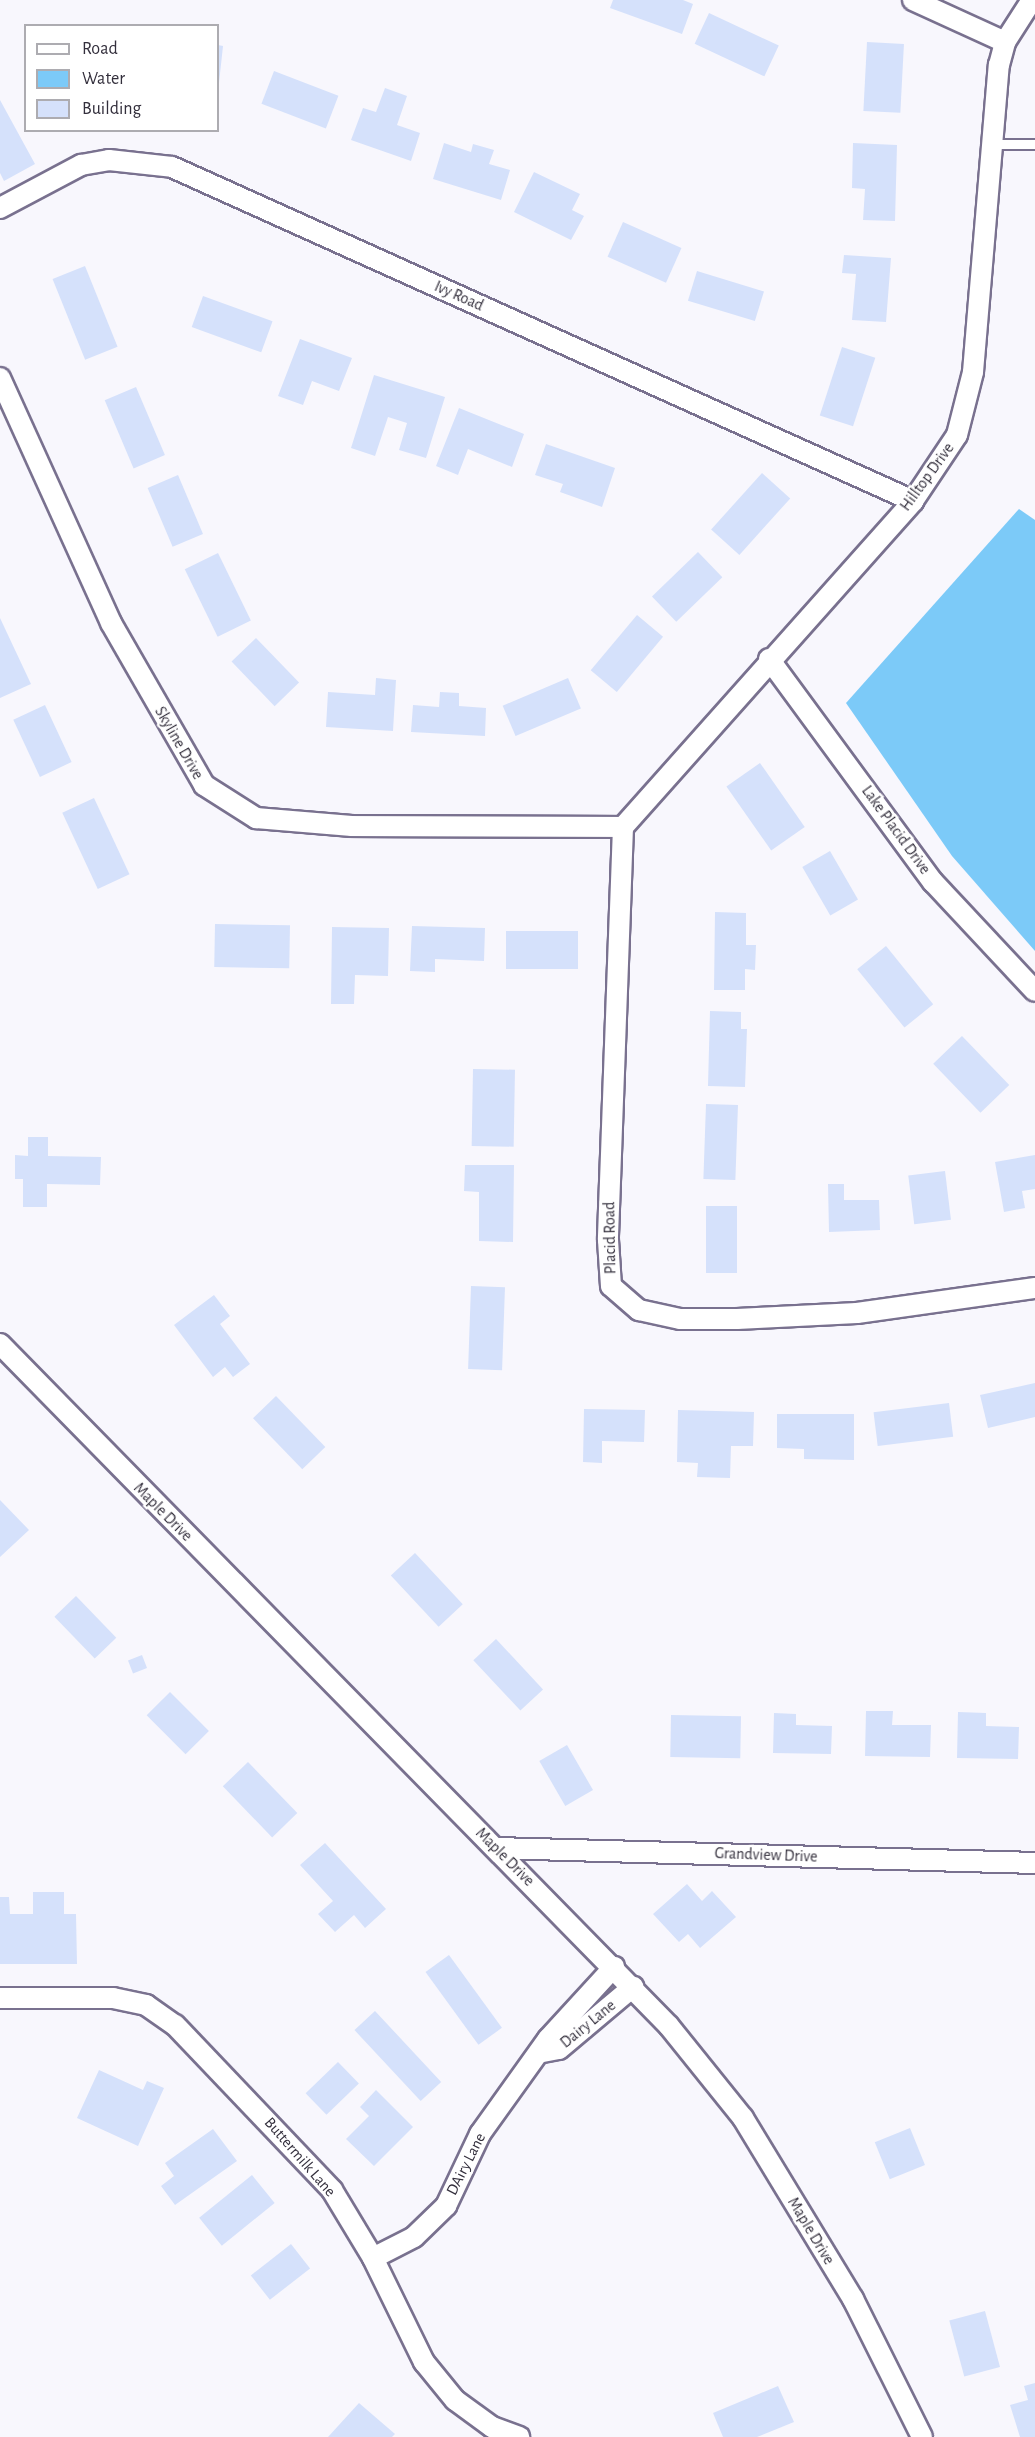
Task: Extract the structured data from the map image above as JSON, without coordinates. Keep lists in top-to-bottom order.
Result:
{
  "streets": {
    "street": [
      "Ivy Road",
      "Hilltop Drive",
      "Skyline Drive",
      "Lake Placid Drive",
      "Placid Road",
      "Maple Drive",
      "Grandview Drive",
      "Dairy Lane",
      "Buttermilk Lane",
      "DAiry Lane"
    ]
  },
  "crossings": [
    ["Ivy Road", "Hilltop Drive"],
    ["Hilltop Drive", "Skyline Drive"],
    ["Hilltop Drive", "Lake Placid Drive"],
    ["Hilltop Drive", "Placid Road"],
    ["Skyline Drive", "Placid Road"],
    ["Maple Drive", "Grandview Drive"],
    ["Maple Drive", "Dairy Lane"],
    ["Dairy Lane", "DAiry Lane"],
    ["Buttermilk Lane", "DAiry Lane"]
  ],
  "legend": ["Road", "Water", "Building"]
}
